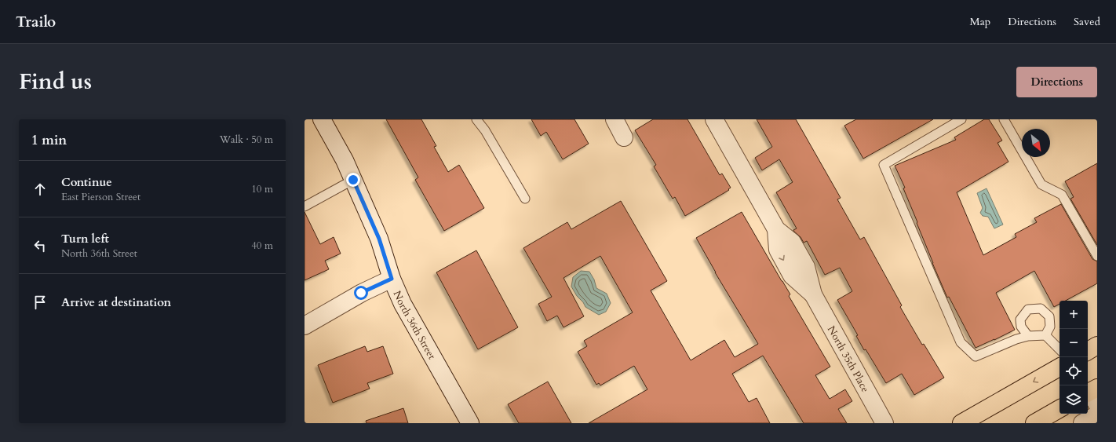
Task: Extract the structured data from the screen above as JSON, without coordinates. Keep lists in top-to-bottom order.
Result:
{
  "streets": {
    "street": ["North 36th Street", "North 35th Place"]
  },
  "north": "bottom right",
  "page": {
    "header": "Trailo",
    "nav": ["Map", "Directions", "Saved"],
    "title": "Find us",
    "buttons": "Directions",
    "heading": ["1 min", "Walk · 50 m"],
    "list": [
      ["Continue", "East Pierson Street", "10 m"],
      ["Turn left", "North 36th Street", "40 m"],
      "Arrive at destination"
    ],
    "map_buttons": ["+", "−"]
  }
}
